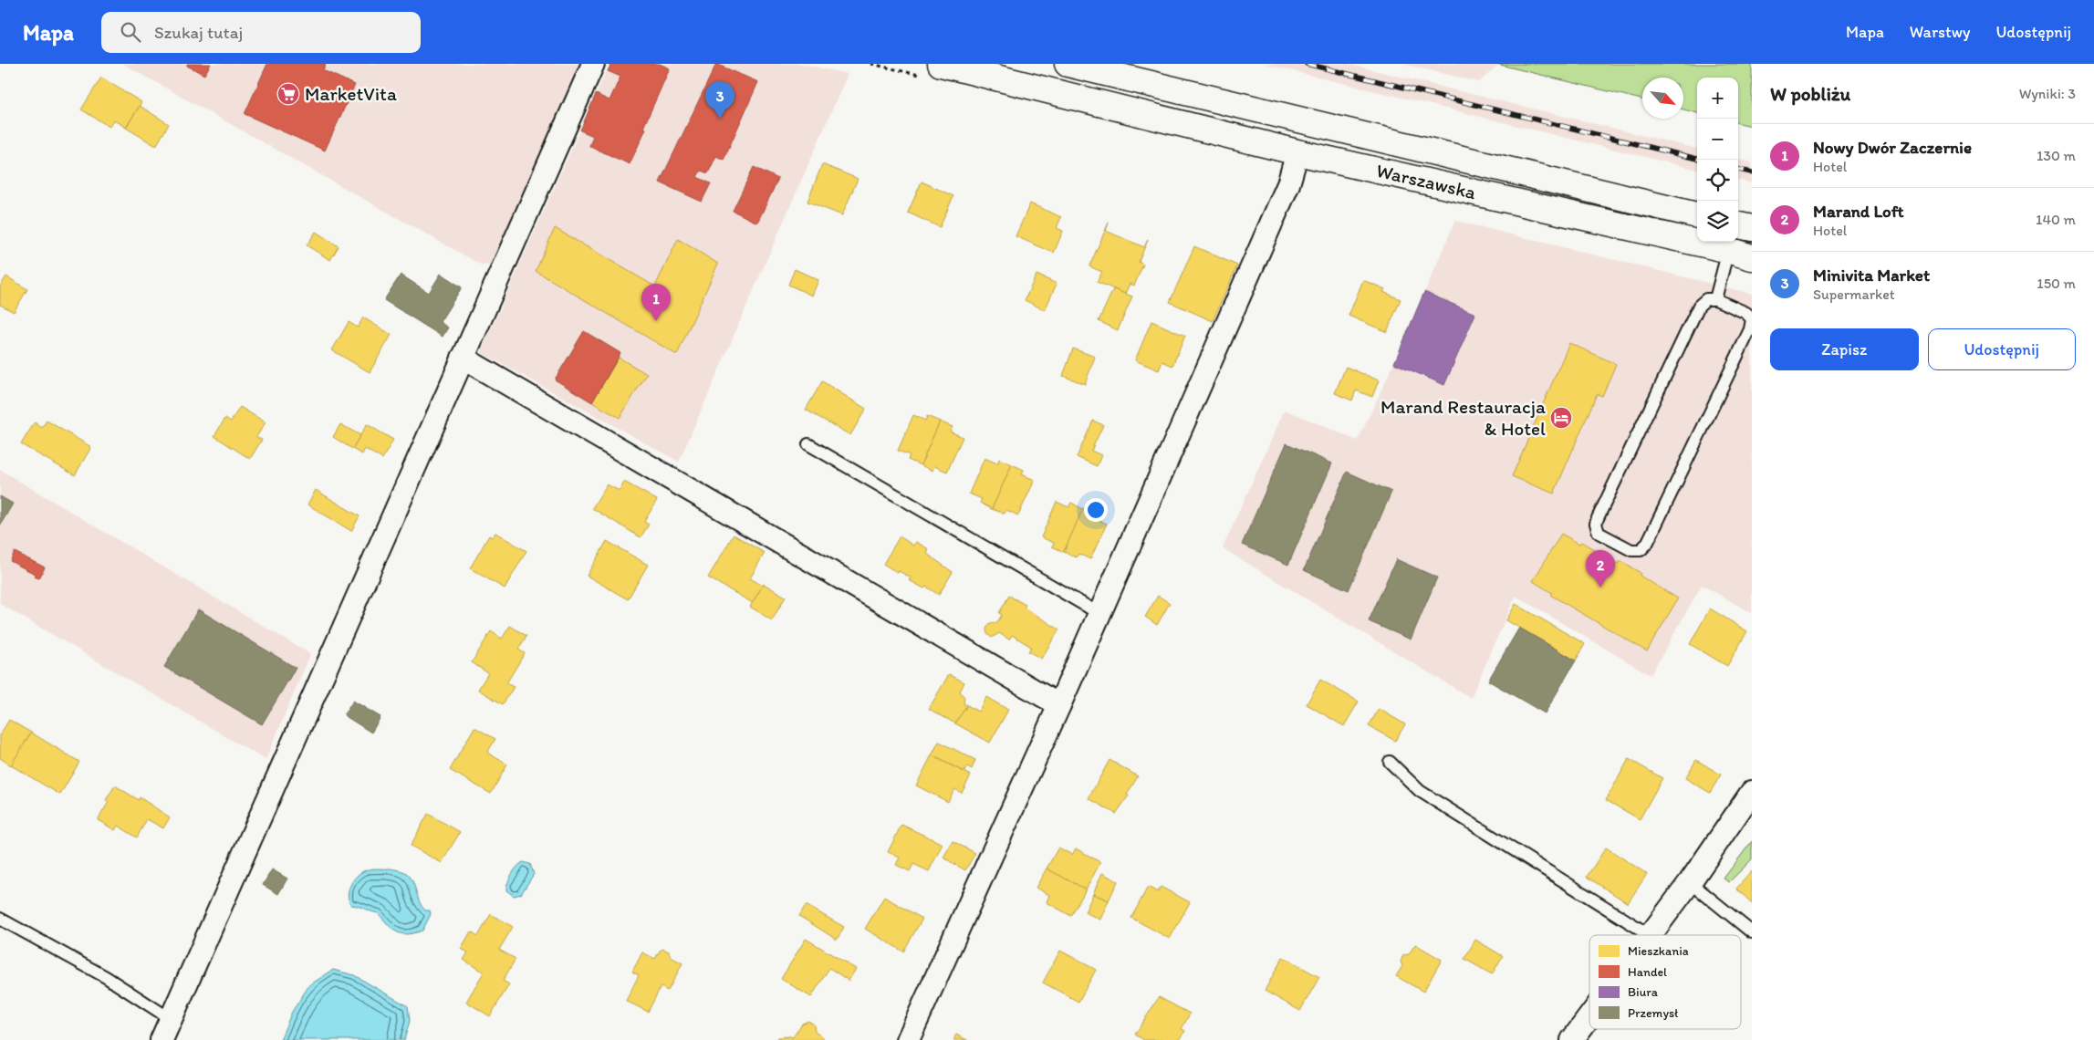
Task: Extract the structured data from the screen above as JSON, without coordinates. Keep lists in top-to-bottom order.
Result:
{
  "streets": {
    "main road": ["Warszawska"]
  },
  "places": {
    "supermarket": ["MarketVita"],
    "hotel": ["Marand Restauracja & Hotel"]
  },
  "legend": [
    "Mieszkania",
    "Handel",
    "Biura",
    "Przemysł"
  ],
  "north": "bottom right",
  "page": {
    "header": "Mapa",
    "search": "Szukaj tutaj",
    "nav": ["Mapa", "Warstwy", "Udostępnij"],
    "heading": ["W pobliżu", "Wyniki: 3"],
    "map_buttons": ["+", "−"],
    "pins": ["3", "1", "2"],
    "list": [
      {
        "mark": "1",
        "name": "Nowy Dwór Zaczernie",
        "note": "Hotel",
        "value": "130 m"
      },
      {
        "mark": "2",
        "name": "Marand Loft",
        "note": "Hotel",
        "value": "140 m"
      },
      {
        "mark": "3",
        "name": "Minivita Market",
        "note": "Supermarket",
        "value": "150 m"
      }
    ],
    "buttons": ["Zapisz", "Udostępnij"]
  }
}
